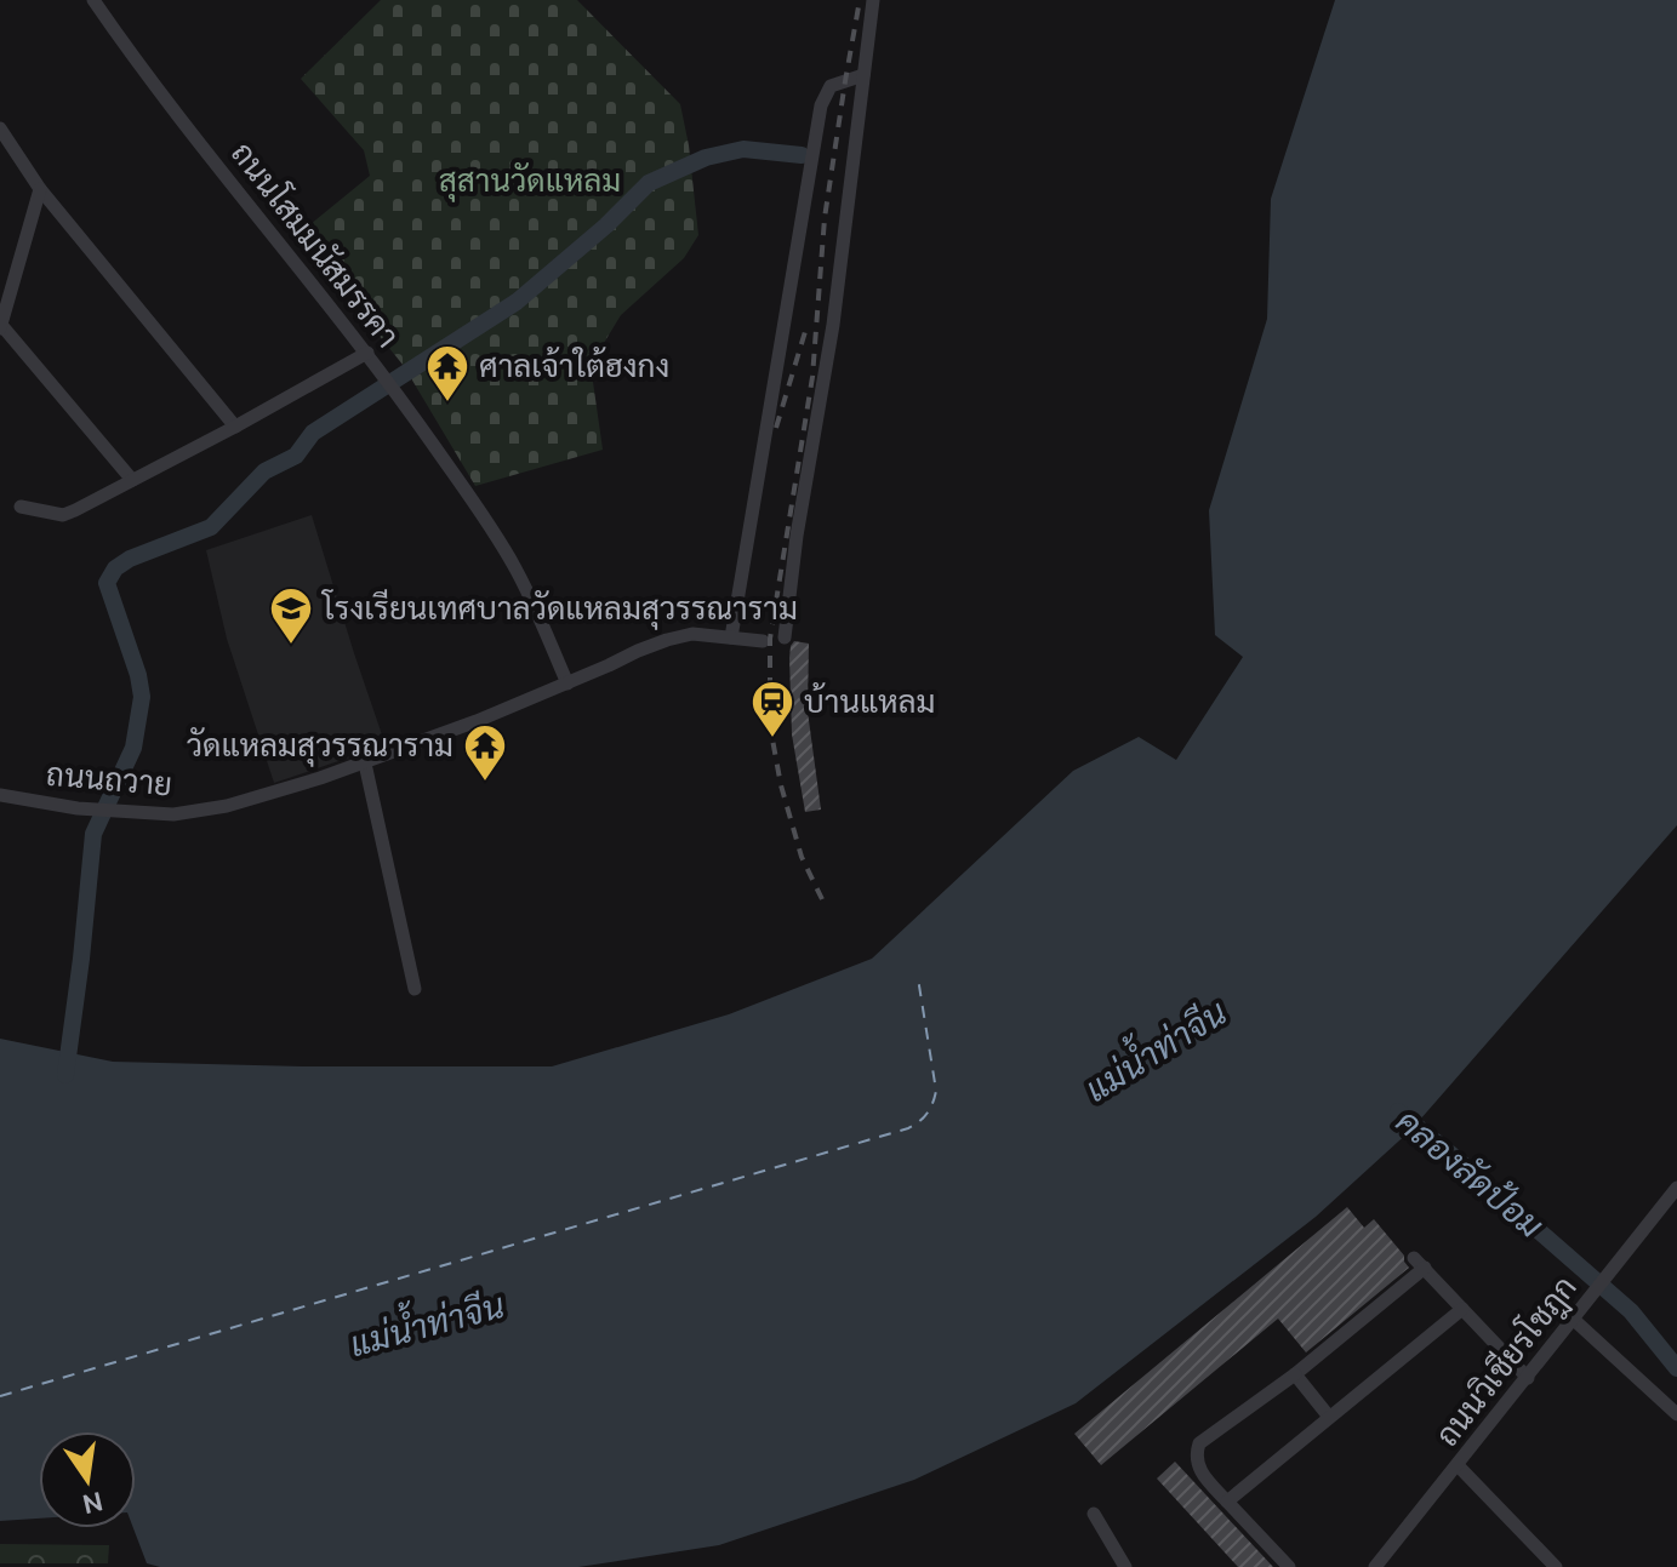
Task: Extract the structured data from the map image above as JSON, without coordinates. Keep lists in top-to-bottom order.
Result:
{
  "streets": {
    "street": ["ถนนโสมมนัสมรรคา", "ถนนถวาย", "ถนนวิเชียรโชฎก"]
  },
  "crossings": [
    ["ถนนโสมมนัสมรรคา", "ถนนถวาย"]
  ],
  "water": ["แม่น้ำท่าจีน", "คลองลัดป้อม"],
  "parks": ["สุสานวัดแหลม"],
  "places": {
    "temple": ["ศาลเจ้าใต้ฮงกง", "วัดแหลมสุวรรณาราม"],
    "school or university": ["โรงเรียนเทศบาลวัดแหลมสุวรรณาราม"],
    "station": ["บ้านแหลม"]
  },
  "north": "bottom"
}
